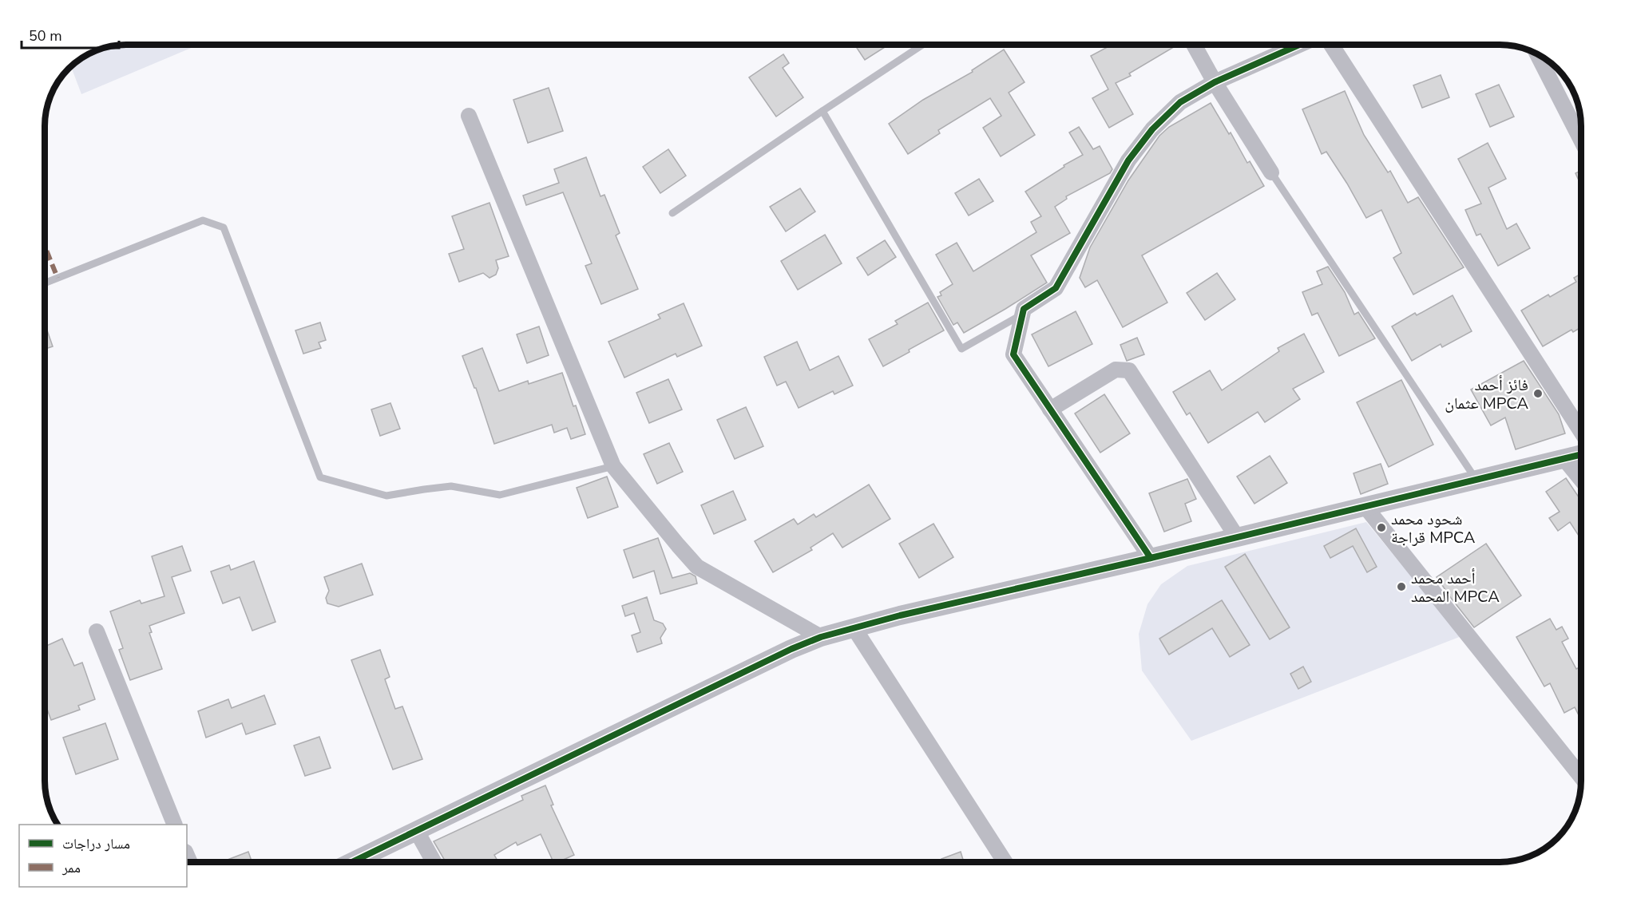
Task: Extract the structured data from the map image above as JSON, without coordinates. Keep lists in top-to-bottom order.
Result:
{
  "places": ["فائز أحمد عثمان MPCA", "شحود محمد قراجة MPCA", "أحمد محمد المحمد MPCA"],
  "legend": ["مسار دراجات", "ممر"],
  "scale_bar": "50 m"
}
